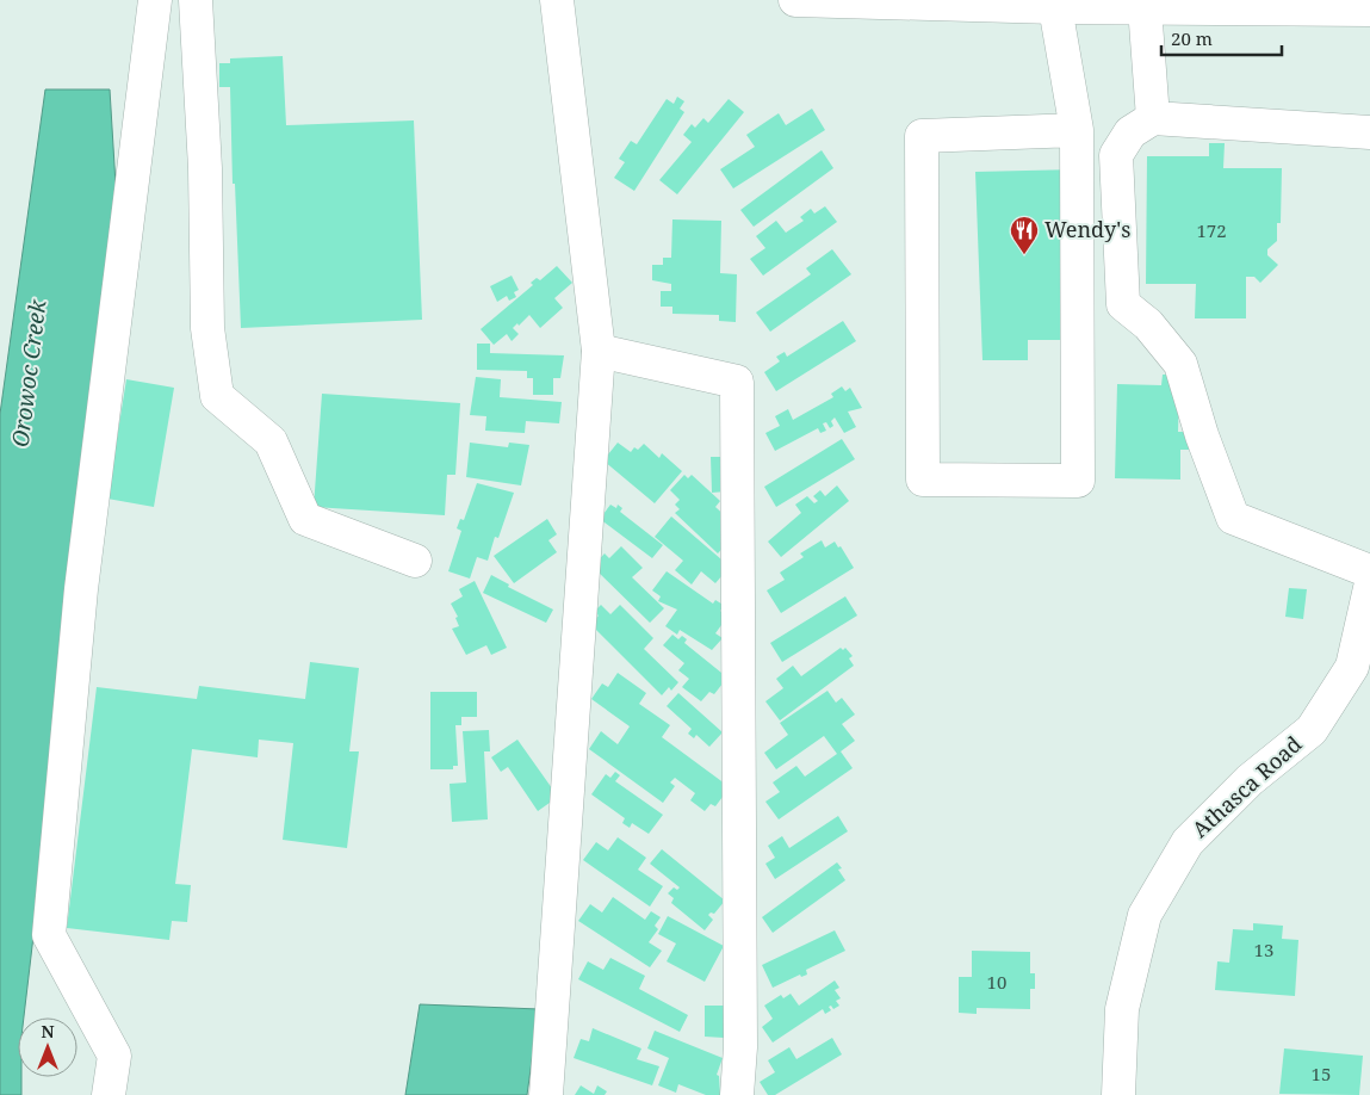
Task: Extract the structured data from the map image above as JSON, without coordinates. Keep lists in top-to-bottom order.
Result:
{
  "streets": {
    "main road": ["Athasca Road"]
  },
  "water": ["Orowoc Creek"],
  "places": {
    "restaurant": ["Wendy's"]
  },
  "house_numbers": [
    "172",
    "13",
    "10",
    "15"
  ],
  "scale_bar": "20 m",
  "north": "top"
}
